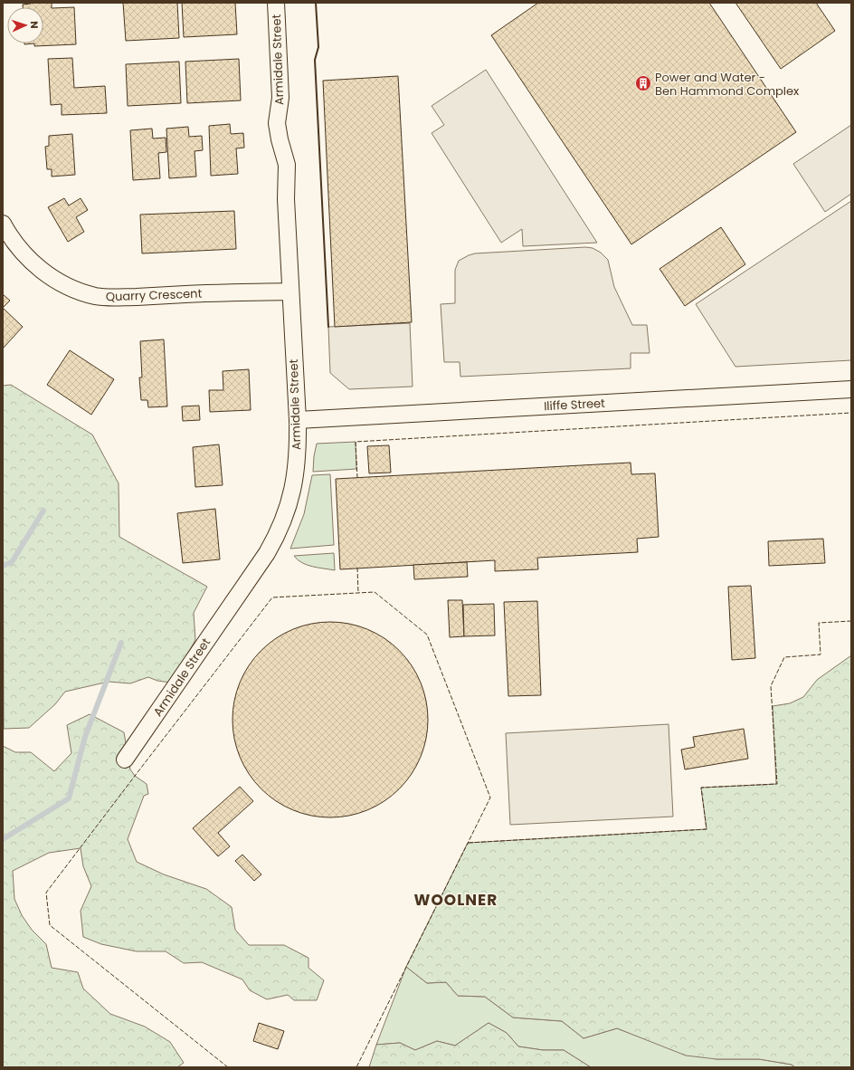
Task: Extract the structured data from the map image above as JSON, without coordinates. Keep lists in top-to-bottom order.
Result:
{
  "streets": {
    "street": ["Armidale Street", "Quarry Crescent", "Iliffe Street"]
  },
  "crossings": [
    ["Armidale Street", "Quarry Crescent"],
    ["Armidale Street", "Iliffe Street"]
  ],
  "districts": ["WOOLNER"],
  "places": {
    "building": ["Power and Water - Ben Hammond Complex"]
  },
  "north": "right"
}
